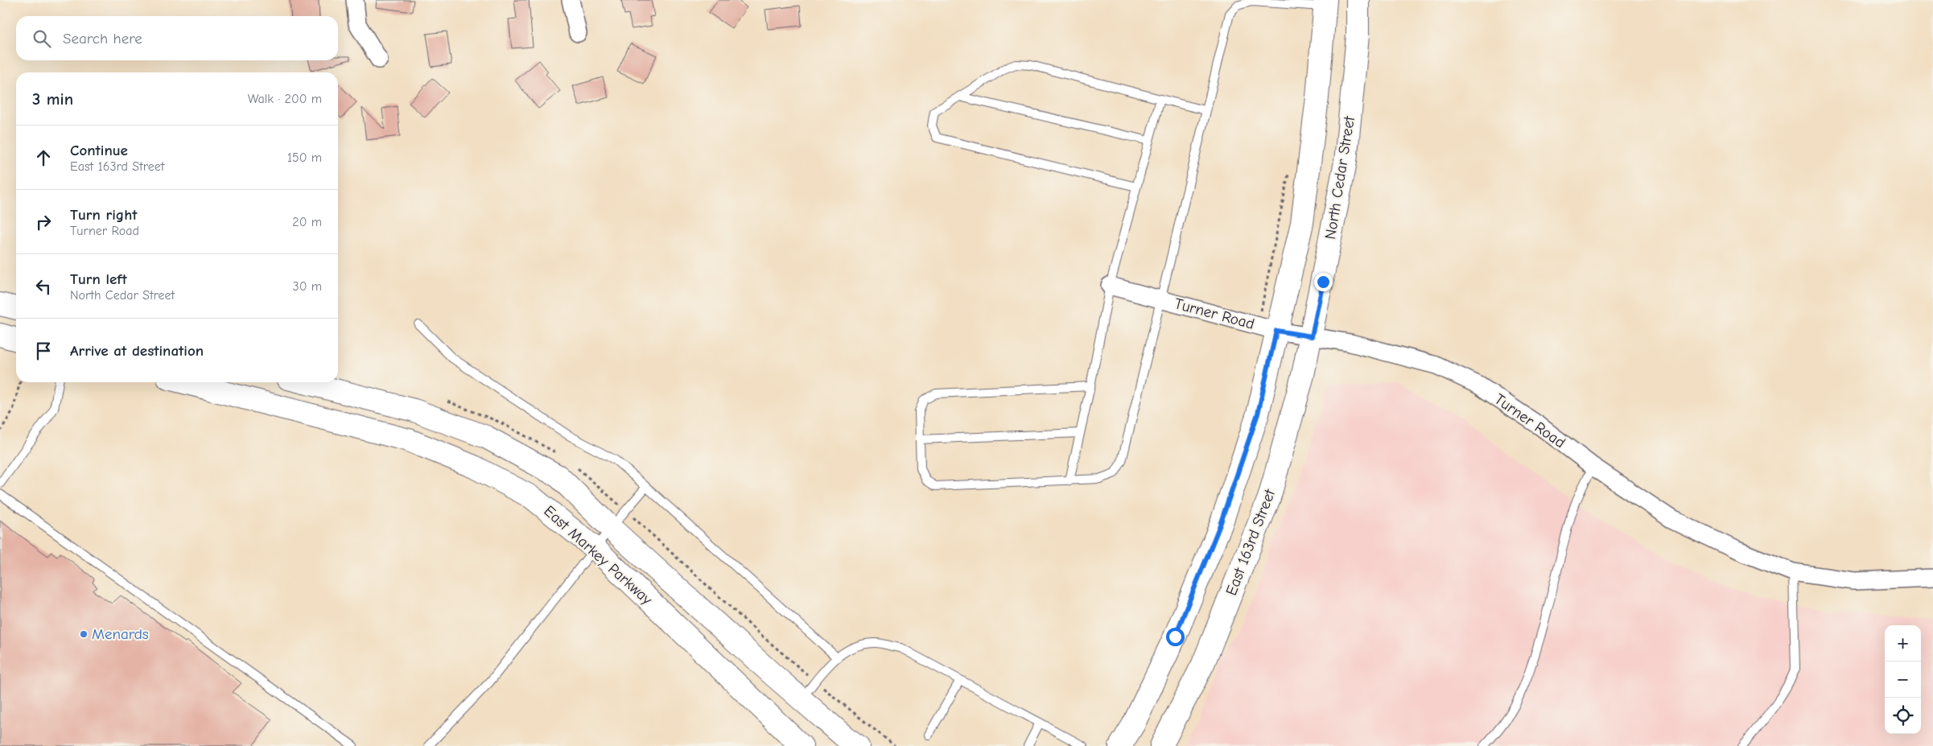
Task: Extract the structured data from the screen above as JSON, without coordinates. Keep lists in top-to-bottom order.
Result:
{
  "streets": {
    "main road": ["North Cedar Street", "East 163rd Street", "East Markey Parkway"],
    "street": ["Turner Road"]
  },
  "crossings": [
    ["North Cedar Street", "Turner Road"],
    ["North Cedar Street", "East 163rd Street"],
    ["Turner Road", "East 163rd Street"]
  ],
  "places": ["Menards"],
  "page": {
    "search": "Search here",
    "heading": ["3 min", "Walk · 200 m"],
    "list": [
      ["Continue", "East 163rd Street", "150 m"],
      ["Turn right", "Turner Road", "20 m"],
      ["Turn left", "North Cedar Street", "30 m"],
      "Arrive at destination"
    ],
    "map_buttons": ["+", "−"]
  }
}
